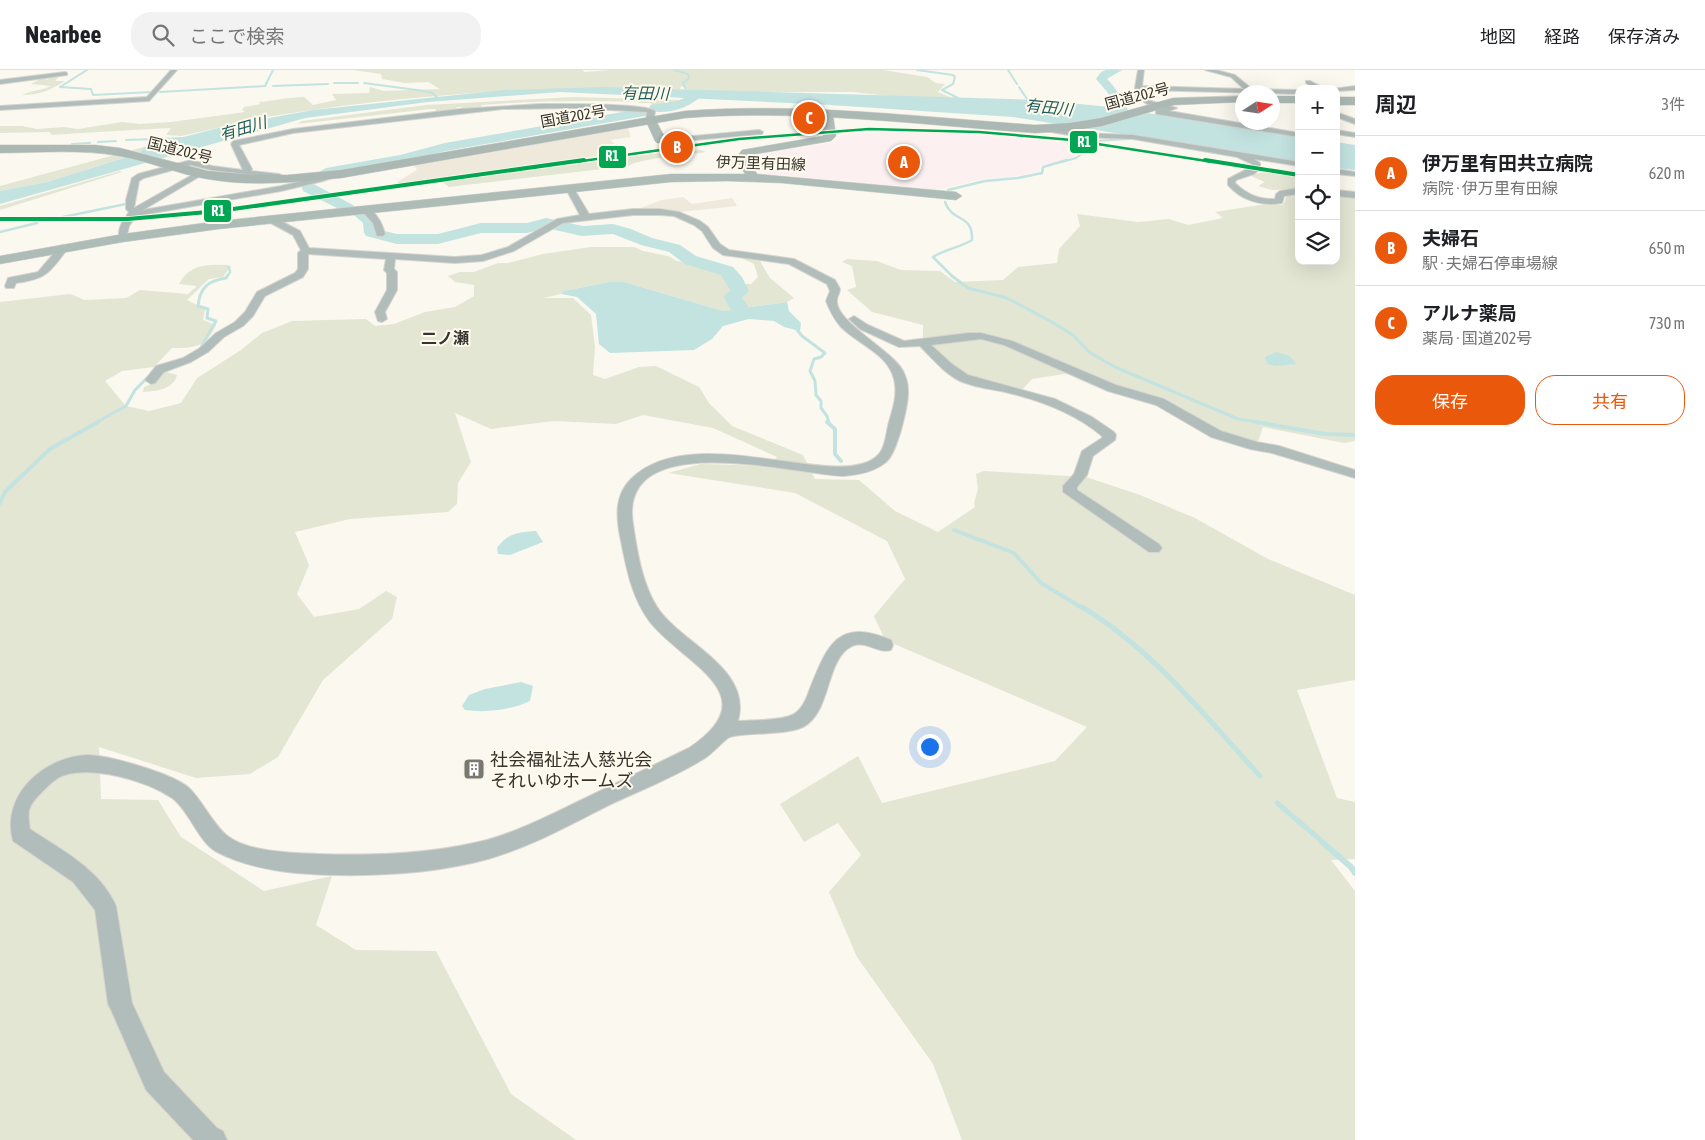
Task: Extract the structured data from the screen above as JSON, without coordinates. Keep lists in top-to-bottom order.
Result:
{
  "streets": {
    "highway": ["国道202号"],
    "main road": ["伊万里有田線"]
  },
  "districts": ["二ノ瀬"],
  "water": ["有田川"],
  "places": {
    "building": ["社会福祉法人慈光会 それいゆホームズ"]
  },
  "lines": ["transit line R1"],
  "north": "right",
  "page": {
    "header": "Nearbee",
    "search": "ここで検索",
    "nav": ["地図", "経路", "保存済み"],
    "heading": ["周辺", "3件"],
    "map_buttons": ["+", "−"],
    "pins": ["C", "B", "A"],
    "list": [
      {
        "mark": "A",
        "name": "伊万里有田共立病院",
        "note": "病院 · 伊万里有田線",
        "value": "620 m"
      },
      {
        "mark": "B",
        "name": "夫婦石",
        "note": "駅 · 夫婦石停車場線",
        "value": "650 m"
      },
      {
        "mark": "C",
        "name": "アルナ薬局",
        "note": "薬局 · 国道202号",
        "value": "730 m"
      }
    ],
    "buttons": ["保存", "共有"]
  }
}
